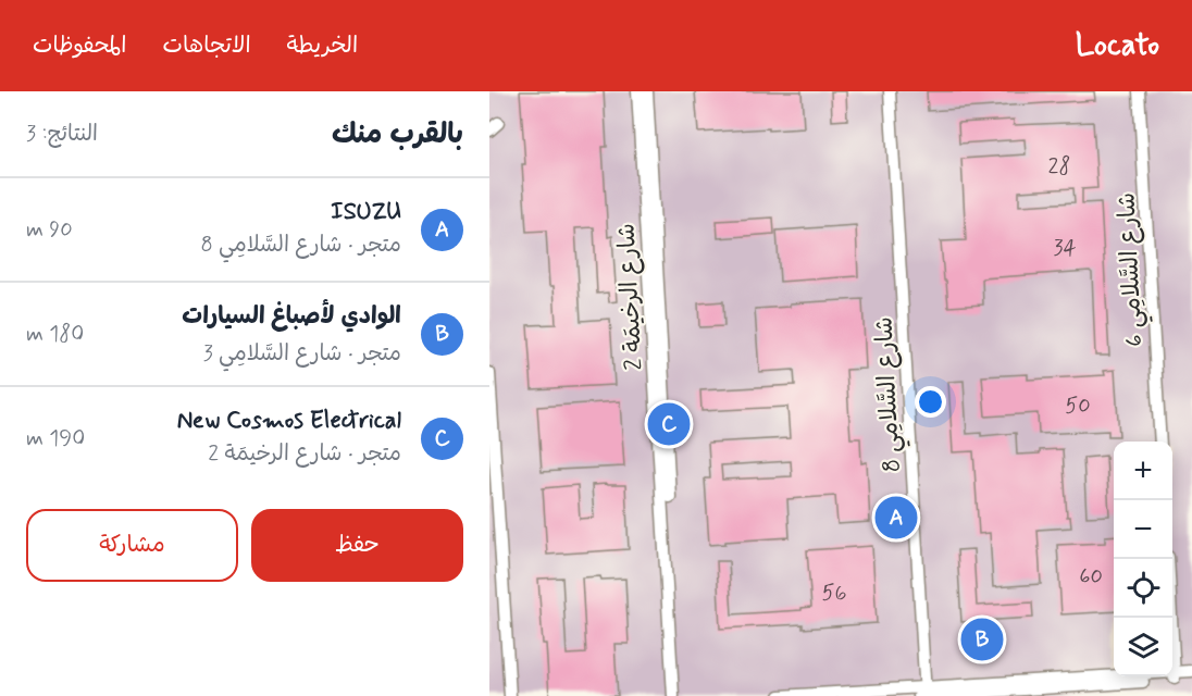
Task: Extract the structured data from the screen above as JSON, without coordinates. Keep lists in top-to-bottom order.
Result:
{
  "streets": {
    "street": ["شارع السَّلامِي 6", "شارع الرخيمَة 2", "شارع السَّلامِي 8"]
  },
  "house_numbers": [
    "28",
    "34",
    "50",
    "60",
    "56"
  ],
  "page": {
    "header": "Locato",
    "nav": ["الخريطة", "الاتجاهات", "المحفوظات"],
    "heading": ["بالقرب منك", "النتائج: 3"],
    "list": [
      {
        "mark": "A",
        "name": "ISUZU",
        "note": "متجر · شارع السَّلامِي 8",
        "value": "90 m"
      },
      {
        "mark": "B",
        "name": "الوادي لأصباغ السيارات",
        "note": "متجر · شارع السَّلامِي 3",
        "value": "180 m"
      },
      {
        "mark": "C",
        "name": "New Cosmos Electrical",
        "note": "متجر · شارع الرخيمَة 2",
        "value": "190 m"
      }
    ],
    "pins": ["C", "A", "B"],
    "map_buttons": ["+", "−"],
    "buttons": ["حفظ", "مشاركة"]
  }
}
